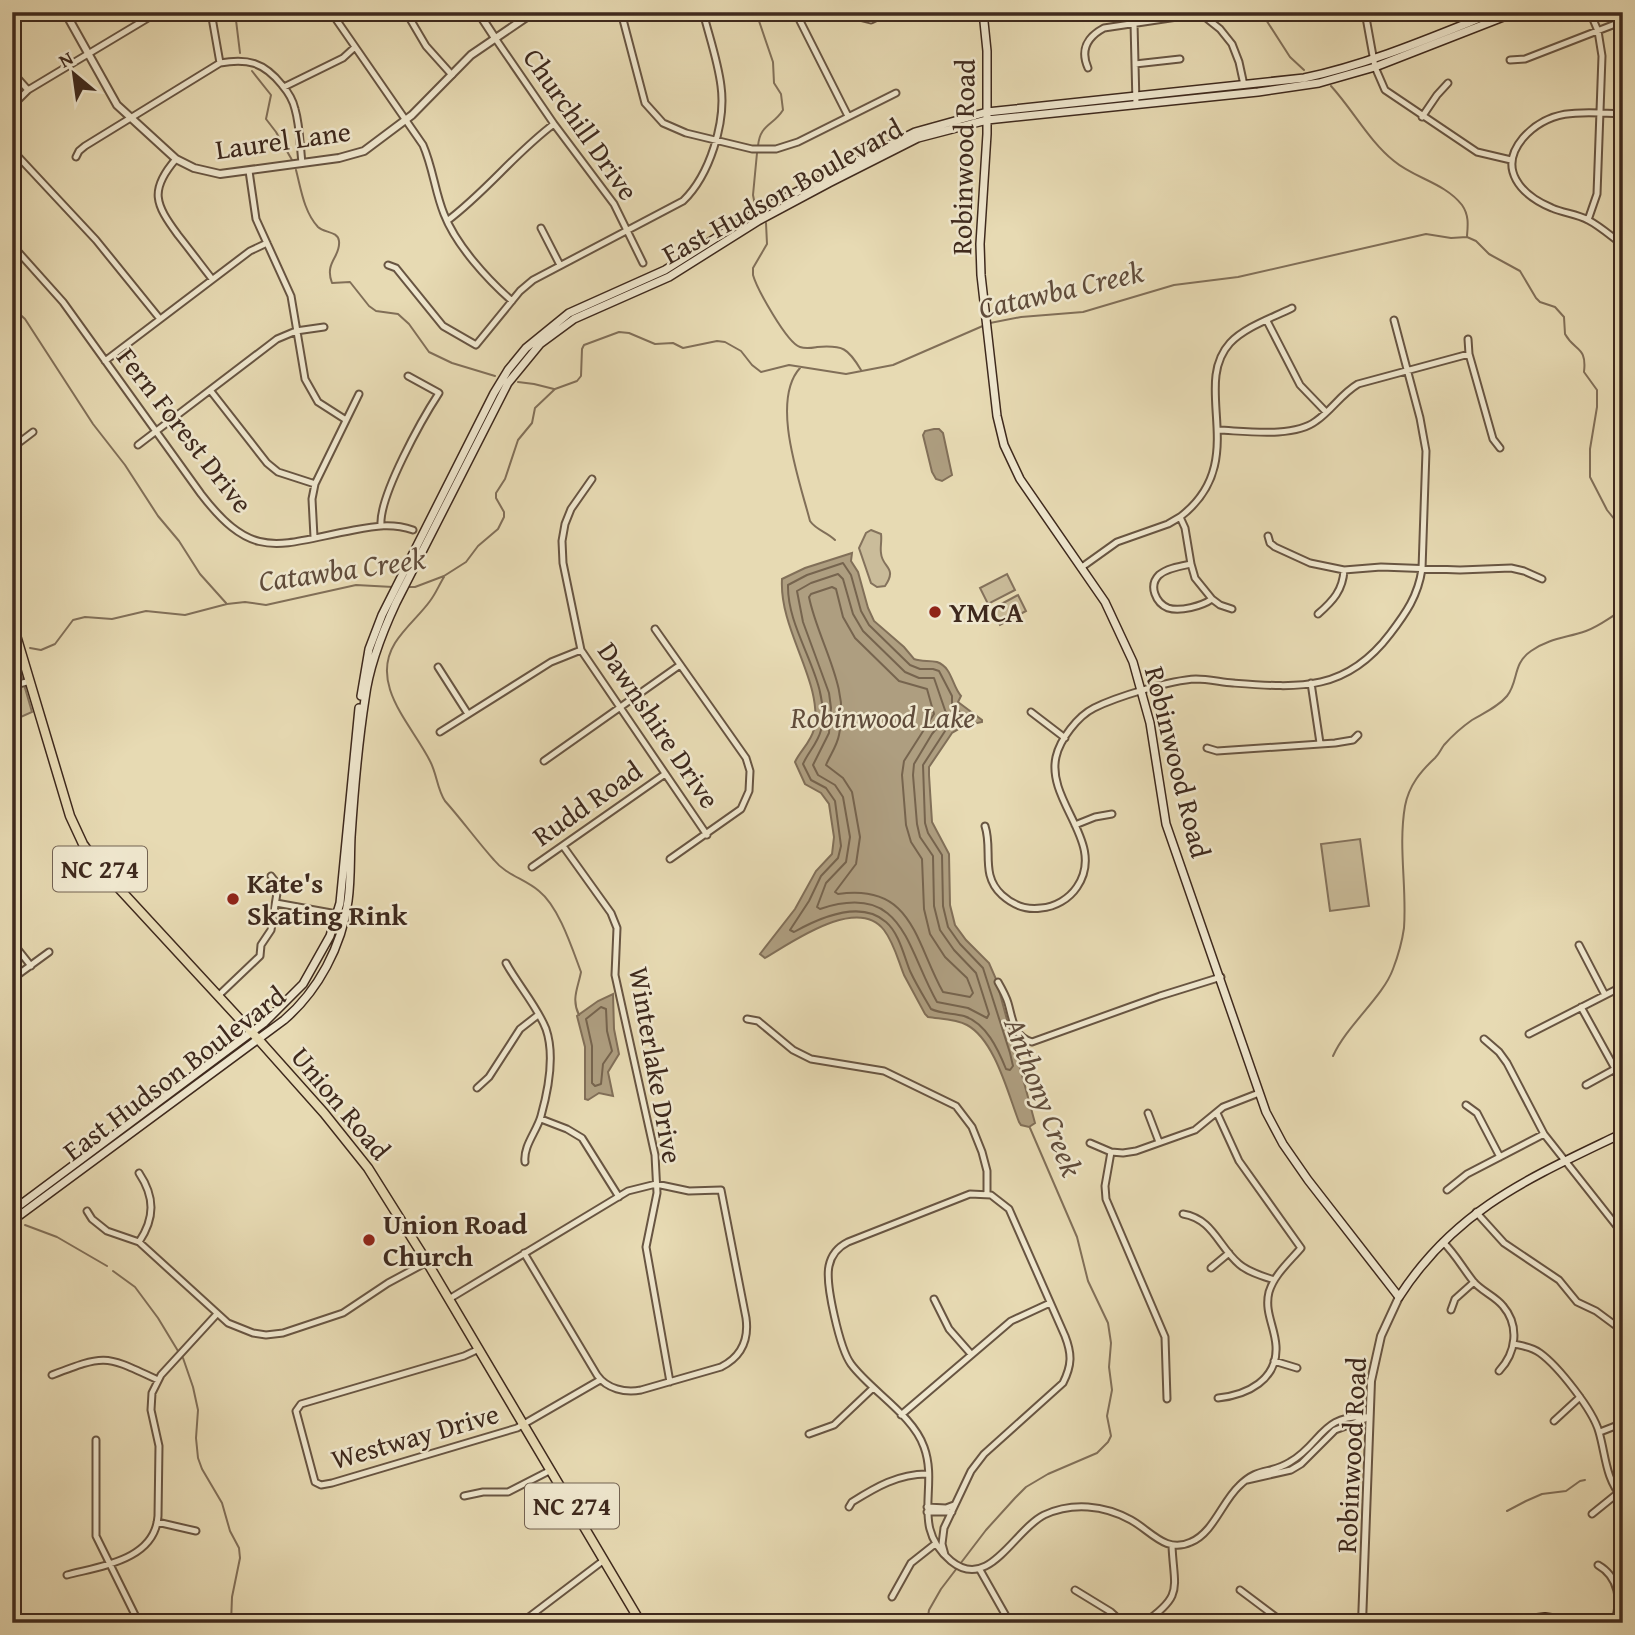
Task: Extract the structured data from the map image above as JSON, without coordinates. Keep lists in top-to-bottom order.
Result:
{
  "streets": {
    "main road": [
      "Robinwood Road",
      "East Hudson Boulevard",
      "NC 274",
      "Union Road"
    ],
    "street": [
      "Churchill Drive",
      "Laurel Lane",
      "Fern Forest Drive",
      "Dawnshire Drive",
      "Rudd Road",
      "Winterlake Drive",
      "Westway Drive"
    ]
  },
  "crossings": [
    ["Churchill Drive", "Laurel Lane"],
    ["Robinwood Road", "East Hudson Boulevard"],
    ["East Hudson Boulevard", "Union Road"],
    ["Dawnshire Drive", "Rudd Road"],
    ["Rudd Road", "Winterlake Drive"],
    ["Union Road", "Westway Drive"]
  ],
  "water": ["Catawba Creek", "Robinwood Lake", "Anthony Creek"],
  "places": ["YMCA", "Kate's Skating Rink", "Union Road Church"],
  "north": "top left"
}
